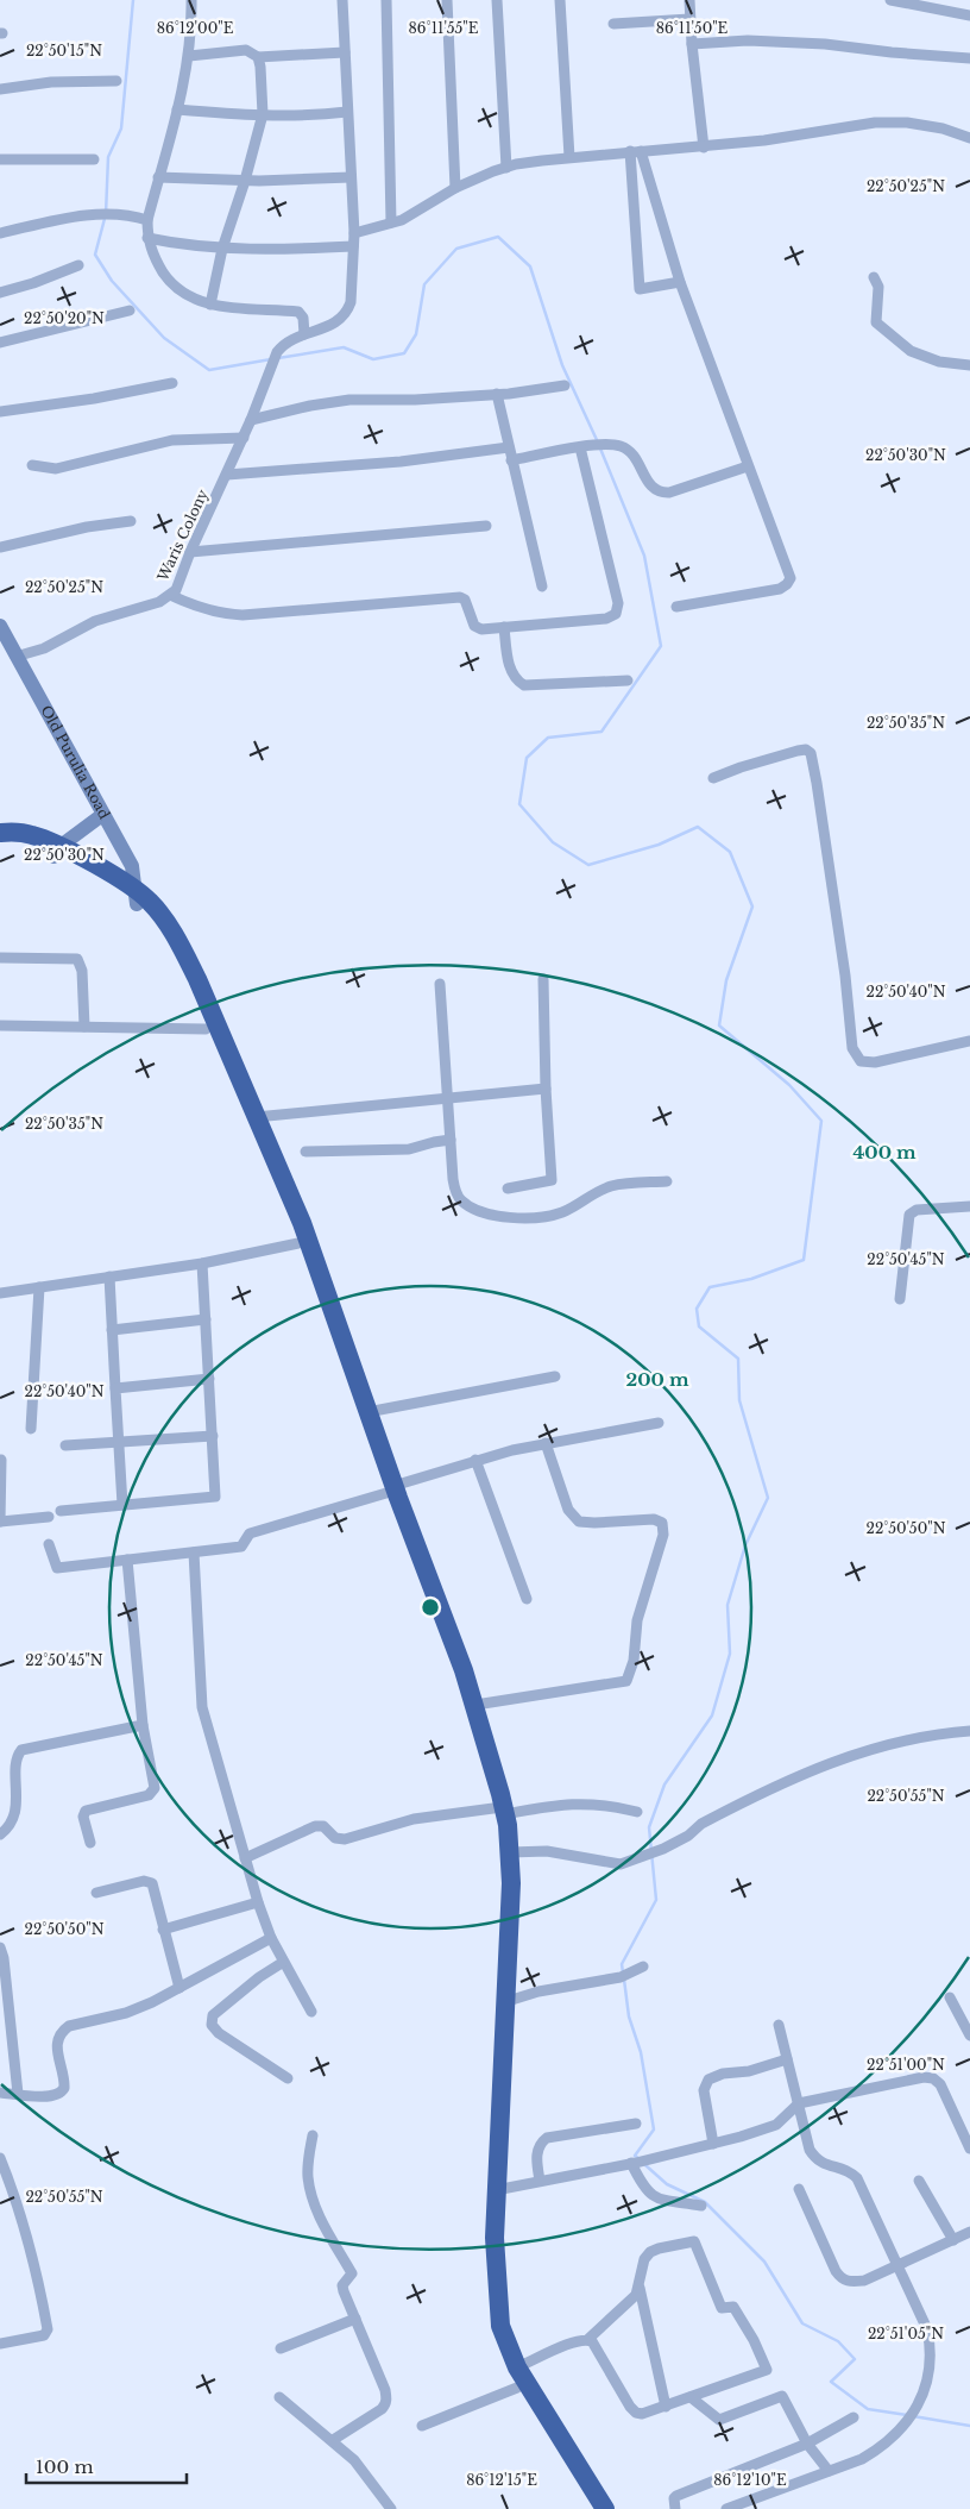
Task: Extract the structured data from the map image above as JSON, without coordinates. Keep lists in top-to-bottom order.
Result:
{
  "streets": {
    "main road": ["Old Purulia Road"],
    "street": ["Waris Colony"]
  },
  "crossings": [
    ["Waris Colony", "Old Purulia Road"]
  ],
  "scale_bar": "100 m",
  "coordinates": [
    "86°12'00\"E",
    "86°11'55\"E",
    "86°11'50\"E",
    "22°50'15\"N",
    "22°50'25\"N",
    "22°50'20\"N",
    "22°50'30\"N",
    "22°50'35\"N",
    "22°50'40\"N",
    "22°50'45\"N",
    "22°50'50\"N",
    "22°50'55\"N",
    "22°51'00\"N",
    "22°51'05\"N",
    "86°12'15\"E",
    "86°12'10\"E"
  ],
  "rings": ["400 m", "200 m"]
}
